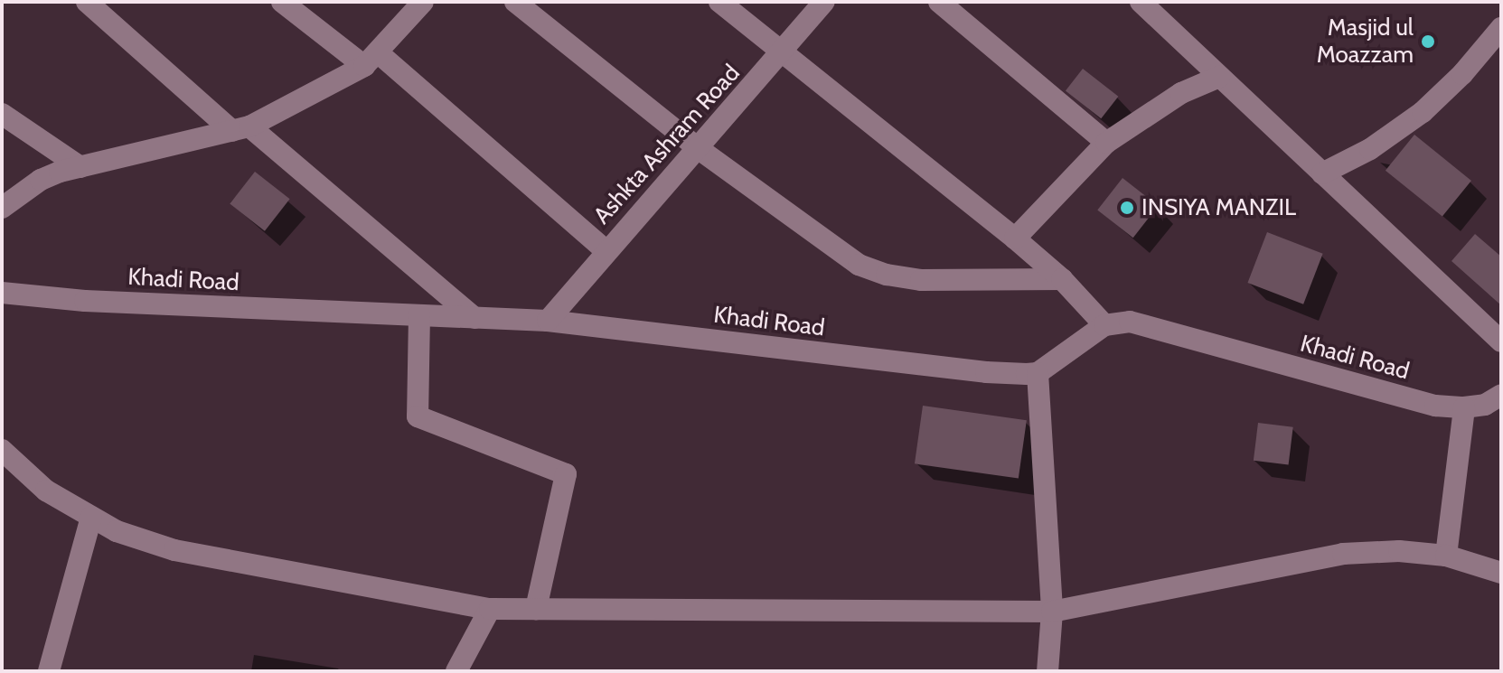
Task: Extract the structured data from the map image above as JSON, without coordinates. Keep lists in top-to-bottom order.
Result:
{
  "streets": {
    "street": ["Ashkta Ashram Road", "Khadi Road"]
  },
  "crossings": [
    ["Ashkta Ashram Road", "Khadi Road"]
  ],
  "places": ["Masjid ul Moazzam", "INSIYA MANZIL"]
}
